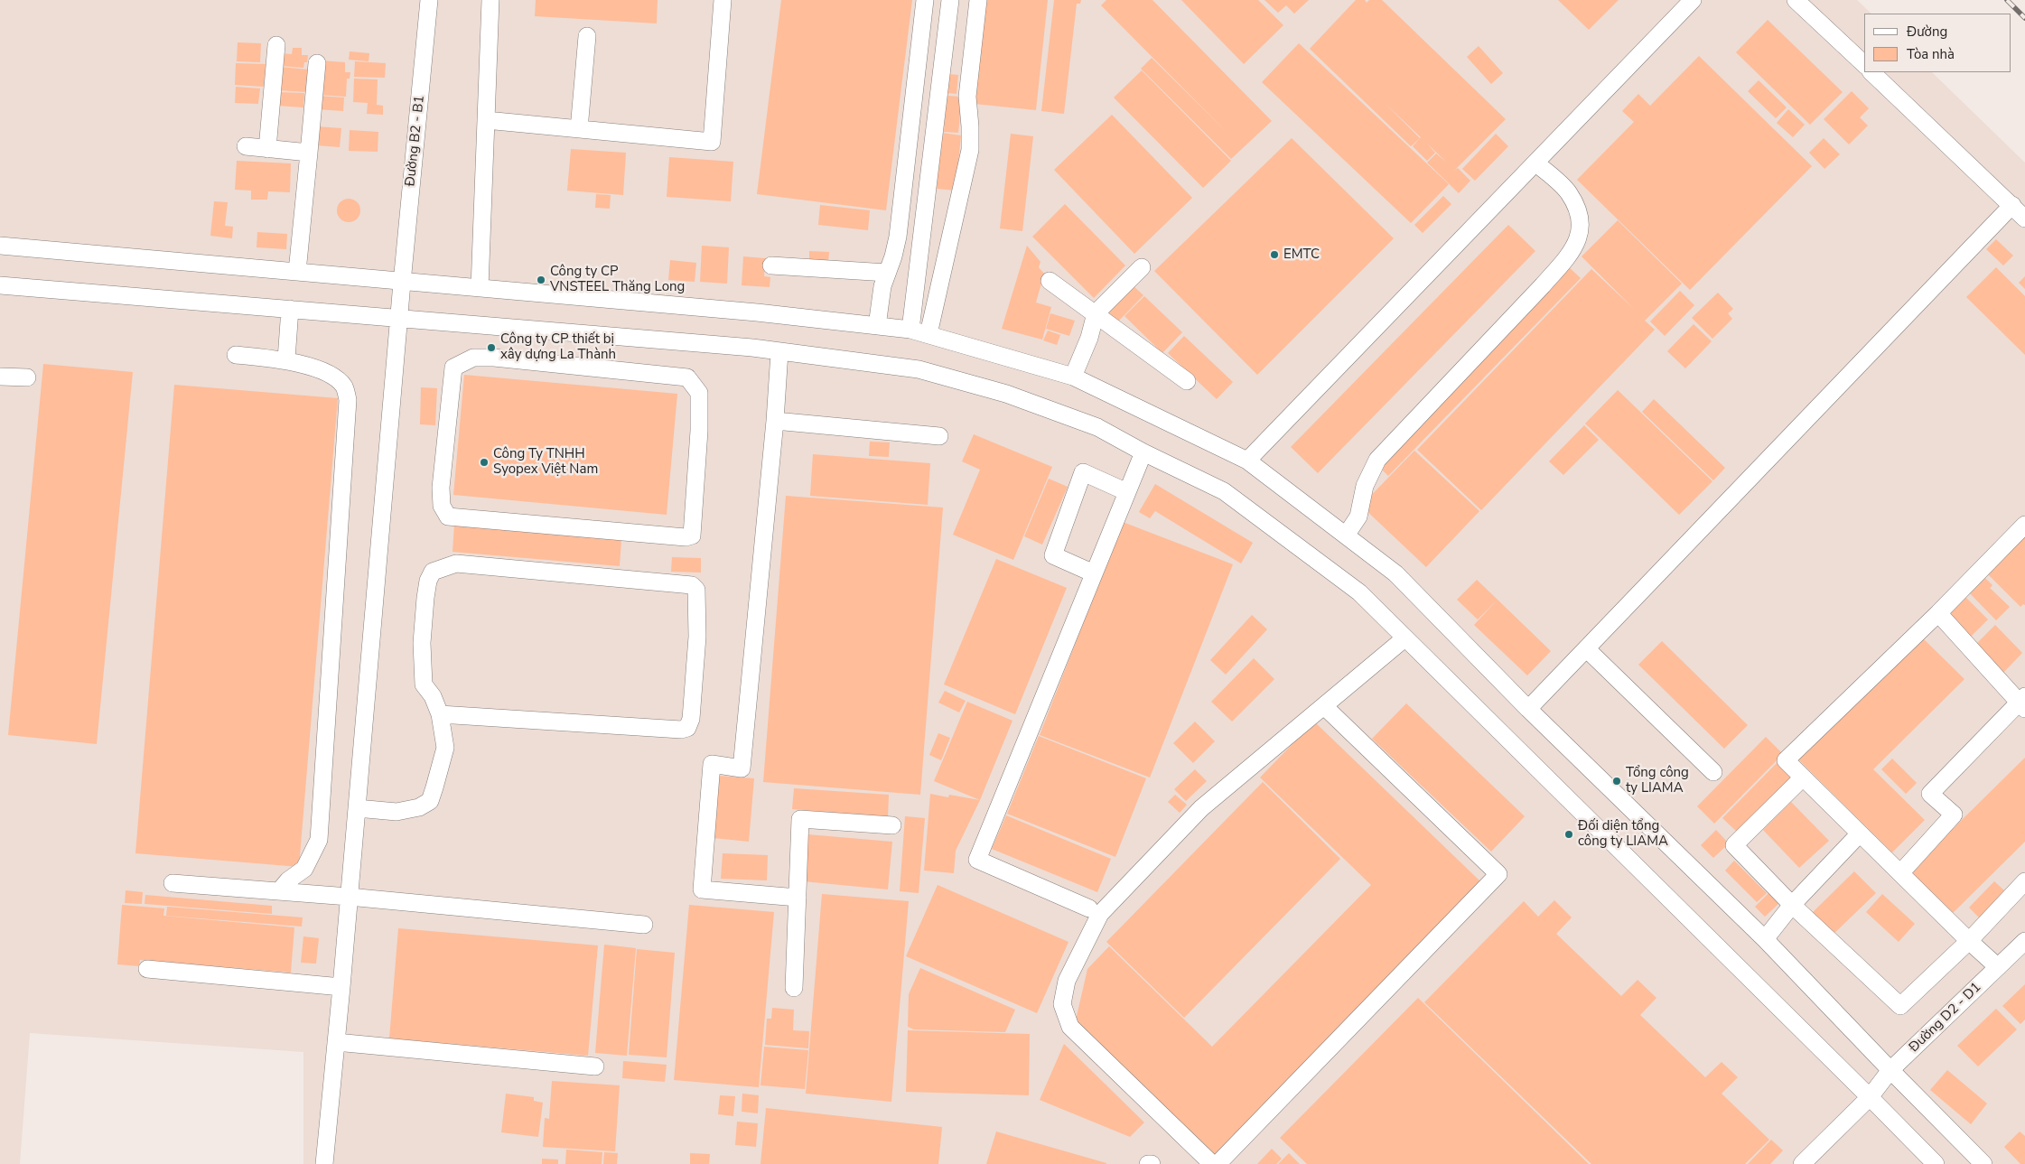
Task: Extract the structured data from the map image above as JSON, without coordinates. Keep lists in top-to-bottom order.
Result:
{
  "streets": {
    "street": ["Đường B2 - B1", "Đường D2 - D1"]
  },
  "places": [
    "EMTC",
    "Công ty CP VNSTEEL Thăng Long",
    "Công ty CP thiết bị xây dựng La Thành",
    "Công Ty TNHH Syopex Việt Nam",
    "Tổng công ty LIAMA",
    "Đối diện tổng công ty LIAMA"
  ],
  "legend": ["Đường", "Tòa nhà"]
}
